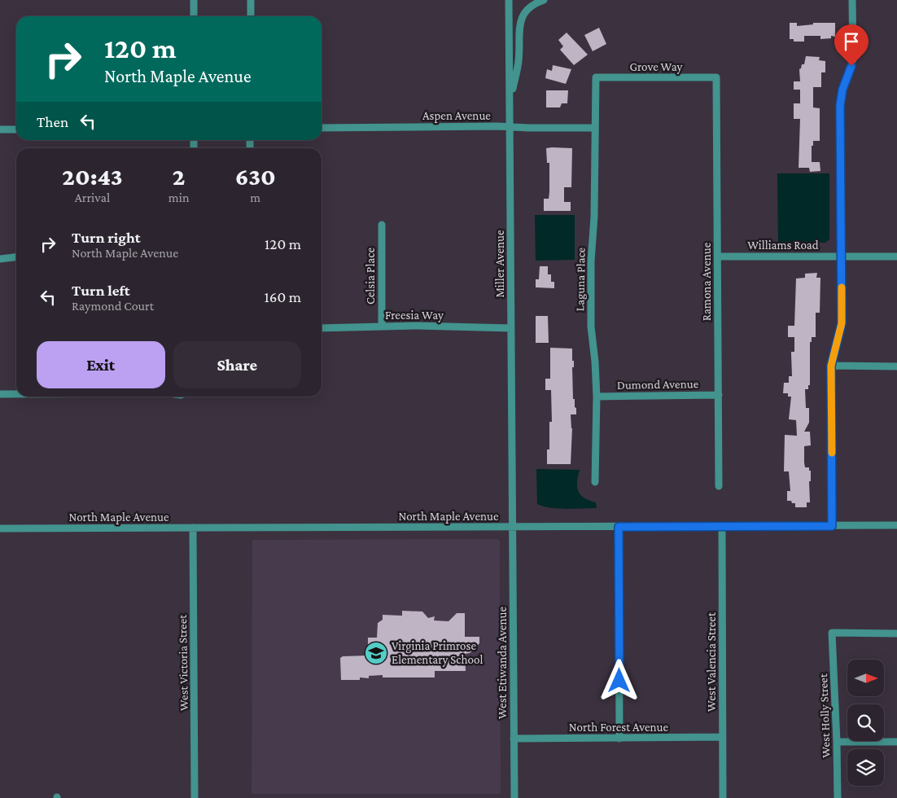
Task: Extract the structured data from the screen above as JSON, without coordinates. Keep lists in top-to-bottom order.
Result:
{
  "streets": {
    "street": [
      "Grove Way",
      "Aspen Avenue",
      "Williams Road",
      "Miller Avenue",
      "Celsia Place",
      "Laguna Place",
      "Ramona Avenue",
      "Freesia Way",
      "Dumond Avenue",
      "North Maple Avenue",
      "West Valencia Street",
      "West Victoria Street",
      "West Etiwanda Avenue",
      "West Holly Street",
      "North Forest Avenue"
    ]
  },
  "crossings": [
    ["Grove Way", "Laguna Place"],
    ["Grove Way", "Ramona Avenue"],
    ["Aspen Avenue", "Miller Avenue"],
    ["Aspen Avenue", "Laguna Place"],
    ["Williams Road", "Ramona Avenue"],
    ["Miller Avenue", "Freesia Way"],
    ["Miller Avenue", "North Maple Avenue"],
    ["Miller Avenue", "West Etiwanda Avenue"],
    ["Celsia Place", "Freesia Way"],
    ["Laguna Place", "Dumond Avenue"],
    ["Ramona Avenue", "Dumond Avenue"],
    ["North Maple Avenue", "West Valencia Street"],
    ["North Maple Avenue", "West Victoria Street"],
    ["North Maple Avenue", "West Etiwanda Avenue"],
    ["West Valencia Street", "North Forest Avenue"],
    ["West Etiwanda Avenue", "North Forest Avenue"]
  ],
  "places": {
    "school or university": ["Virginia Primrose Elementary School"]
  },
  "north": "right",
  "page": {
    "turn": ["120 m", "North Maple Avenue"],
    "then": "Then",
    "eta": [
      "20:43",
      "Arrival",
      "2",
      "min",
      "630",
      "m"
    ],
    "list": [
      {
        "name": "Turn right",
        "note": "North Maple Avenue",
        "value": "120 m"
      },
      {
        "name": "Turn left",
        "note": "Raymond Court",
        "value": "160 m"
      }
    ],
    "buttons": ["Exit", "Share"]
  }
}
